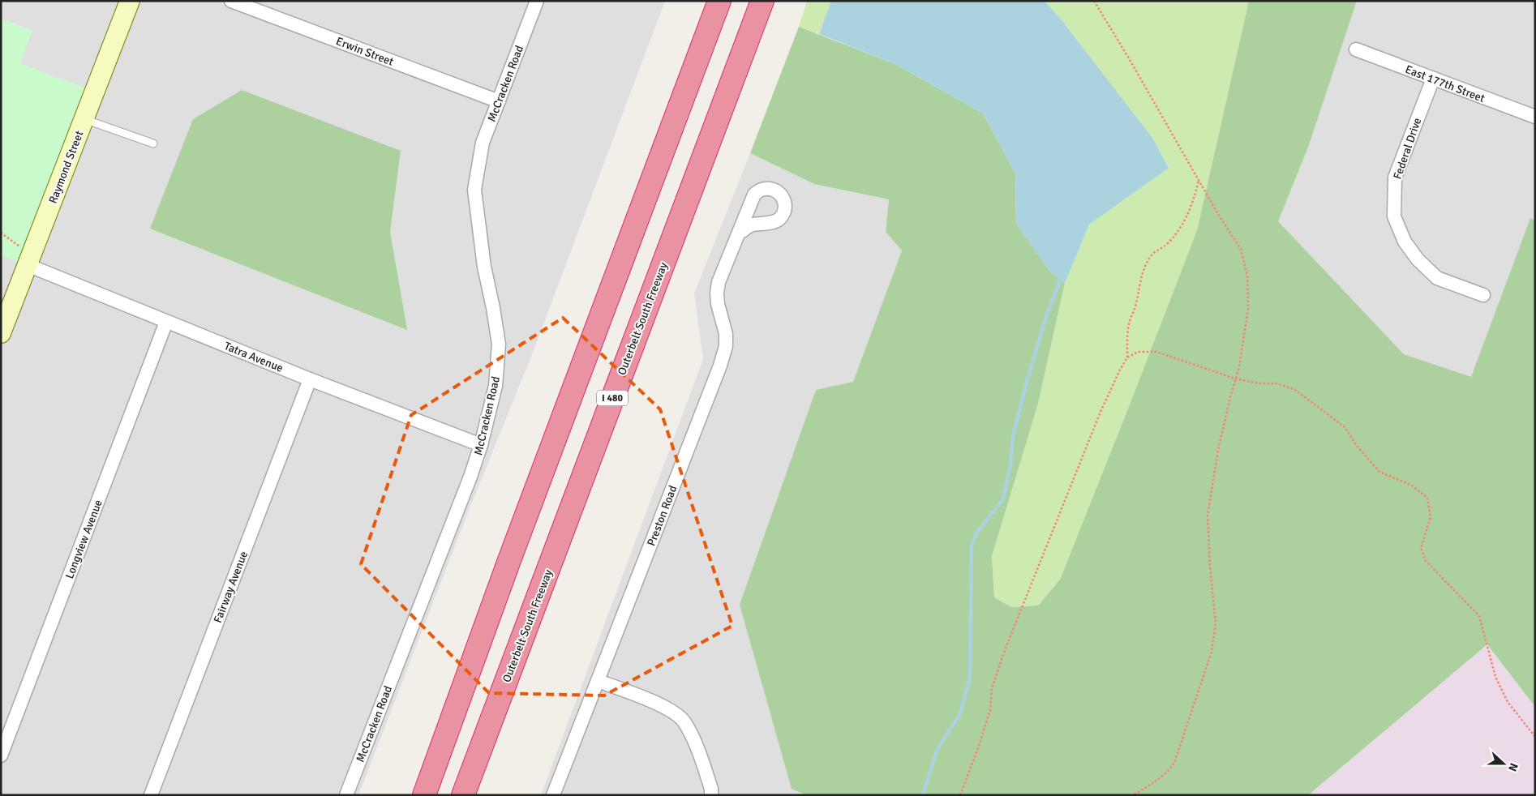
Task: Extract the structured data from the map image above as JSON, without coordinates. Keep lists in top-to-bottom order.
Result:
{
  "streets": {
    "highway": ["Outerbelt South Freeway", "I 480"],
    "street": [
      "Erwin Street",
      "McCracken Road",
      "East 177th Street",
      "Federal Drive",
      "Raymond Street",
      "Tatra Avenue",
      "Preston Road",
      "Longview Avenue",
      "Fairway Avenue"
    ]
  },
  "crossings": [
    ["Erwin Street", "McCracken Road"],
    ["McCracken Road", "Tatra Avenue"],
    ["East 177th Street", "Federal Drive"],
    ["Raymond Street", "Tatra Avenue"],
    ["Tatra Avenue", "Longview Avenue"],
    ["Tatra Avenue", "Fairway Avenue"]
  ],
  "north": "right"
}
